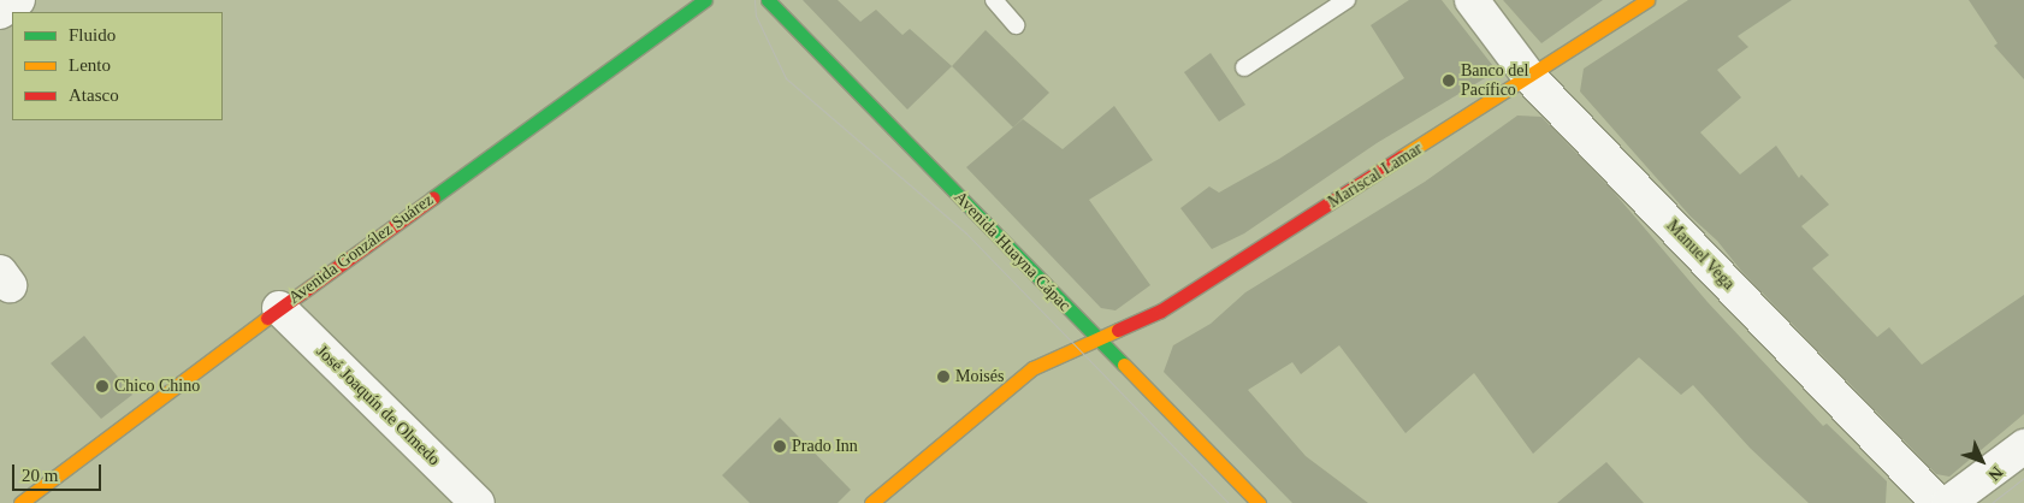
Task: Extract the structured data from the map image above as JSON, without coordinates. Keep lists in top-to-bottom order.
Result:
{
  "streets": {
    "street": [
      "Mariscal Lamar",
      "Avenida González Suárez",
      "Avenida Huayna Cápac",
      "Manuel Vega",
      "José Joaquín de Olmedo"
    ]
  },
  "crossings": [
    ["Mariscal Lamar", "Avenida Huayna Cápac"],
    ["Mariscal Lamar", "Manuel Vega"],
    ["Avenida González Suárez", "José Joaquín de Olmedo"]
  ],
  "places": [
    "Banco del Pacífico",
    "Moisés",
    "Chico Chino",
    "Prado Inn"
  ],
  "legend": ["Fluido", "Lento", "Atasco"],
  "scale_bar": "20 m",
  "north": "bottom right"
}
